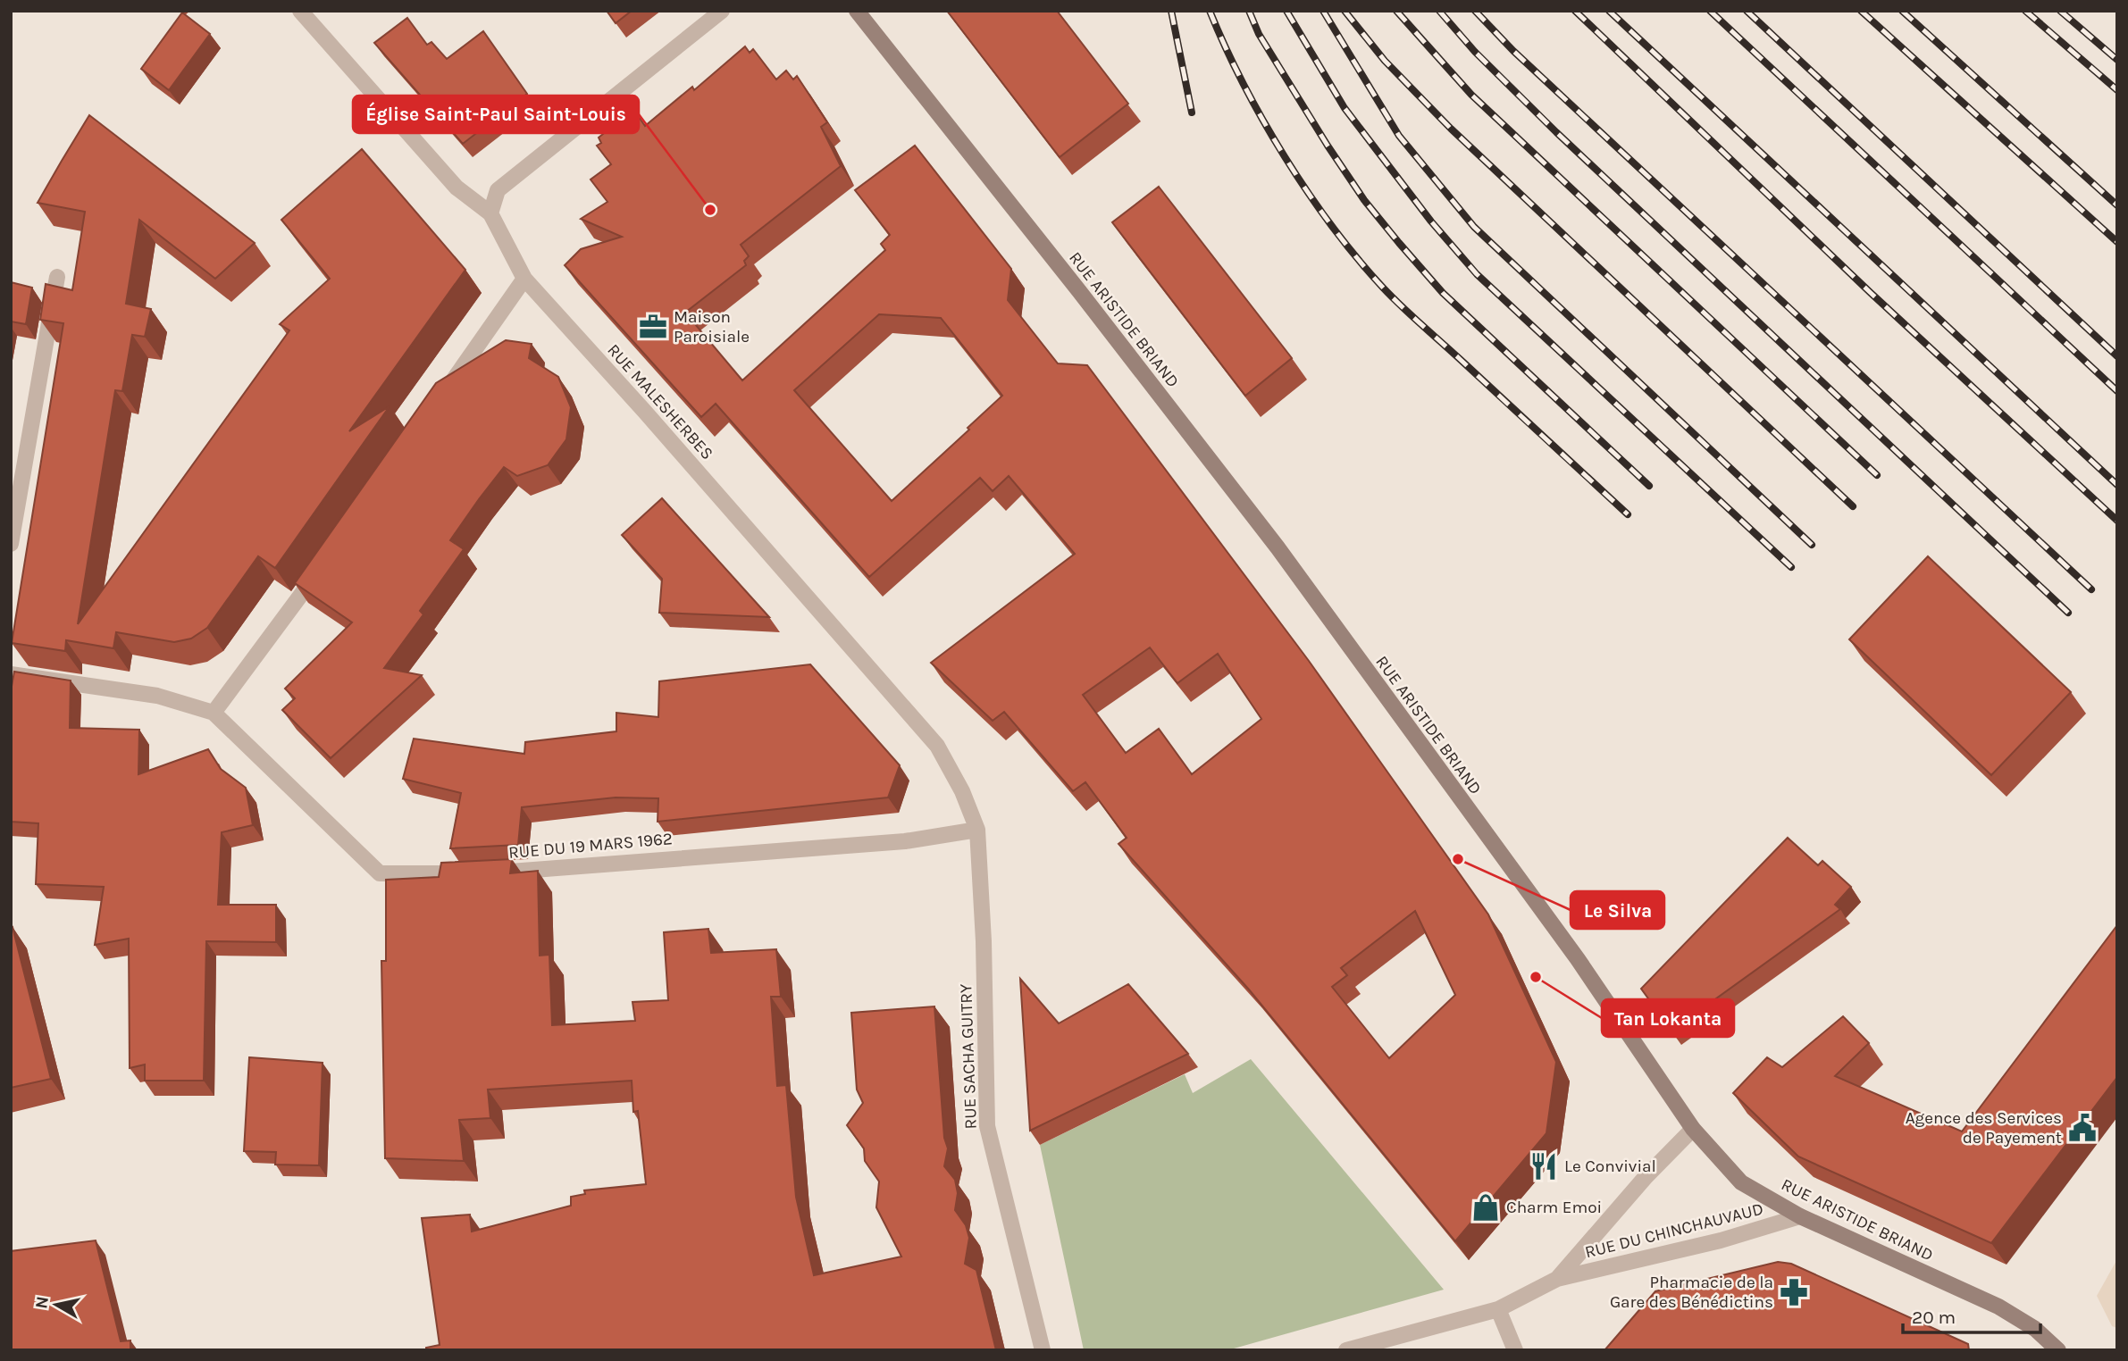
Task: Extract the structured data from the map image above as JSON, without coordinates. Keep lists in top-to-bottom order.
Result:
{
  "streets": {
    "street": [
      "RUE ARISTIDE BRIAND",
      "RUE MALESHERBES",
      "RUE DU 19 MARS 1962",
      "RUE SACHA GUITRY",
      "RUE DU CHINCHAUVAUD"
    ]
  },
  "crossings": [
    ["RUE ARISTIDE BRIAND", "RUE DU CHINCHAUVAUD"],
    ["RUE MALESHERBES", "RUE DU 19 MARS 1962"],
    ["RUE MALESHERBES", "RUE SACHA GUITRY"],
    ["RUE DU 19 MARS 1962", "RUE SACHA GUITRY"]
  ],
  "places": {
    "other": ["Église Saint-Paul Saint-Louis", "Le Silva", "Tan Lokanta"],
    "office": ["Maison Paroisiale"],
    "public building": ["Agence des Services de Payement"],
    "restaurant": ["Le Convivial"],
    "shop": ["Charm Emoi"],
    "pharmacy": ["Pharmacie de la Gare des Bénédictins"]
  },
  "scale_bar": "20 m",
  "north": "left"
}
